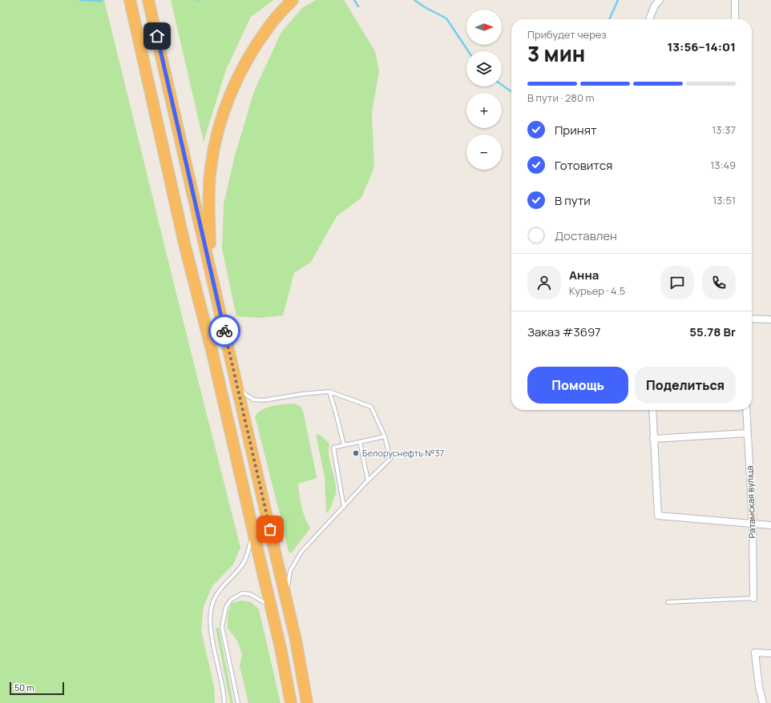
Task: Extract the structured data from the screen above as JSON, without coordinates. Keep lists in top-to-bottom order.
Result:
{
  "streets": {
    "street": ["Ратамская вуліца"]
  },
  "places": ["Белоруснефть №37"],
  "scale_bar": "50 m",
  "north": "right",
  "page": {
    "map_buttons": ["+", "−"],
    "heading": ["3 мин", "Прибудет через", "13:56–14:01"],
    "panel": [
      "Анна",
      "Курьер · 4.5",
      "Заказ #3697",
      "55.78 Br"
    ],
    "bar": "В пути · 280 m",
    "list": [
      ["Принят", "13:37"],
      ["Готовится", "13:49"],
      ["В пути", "13:51"],
      "Доставлен"
    ],
    "buttons": ["Помощь", "Поделиться"],
    "scale": "50 m"
  }
}
